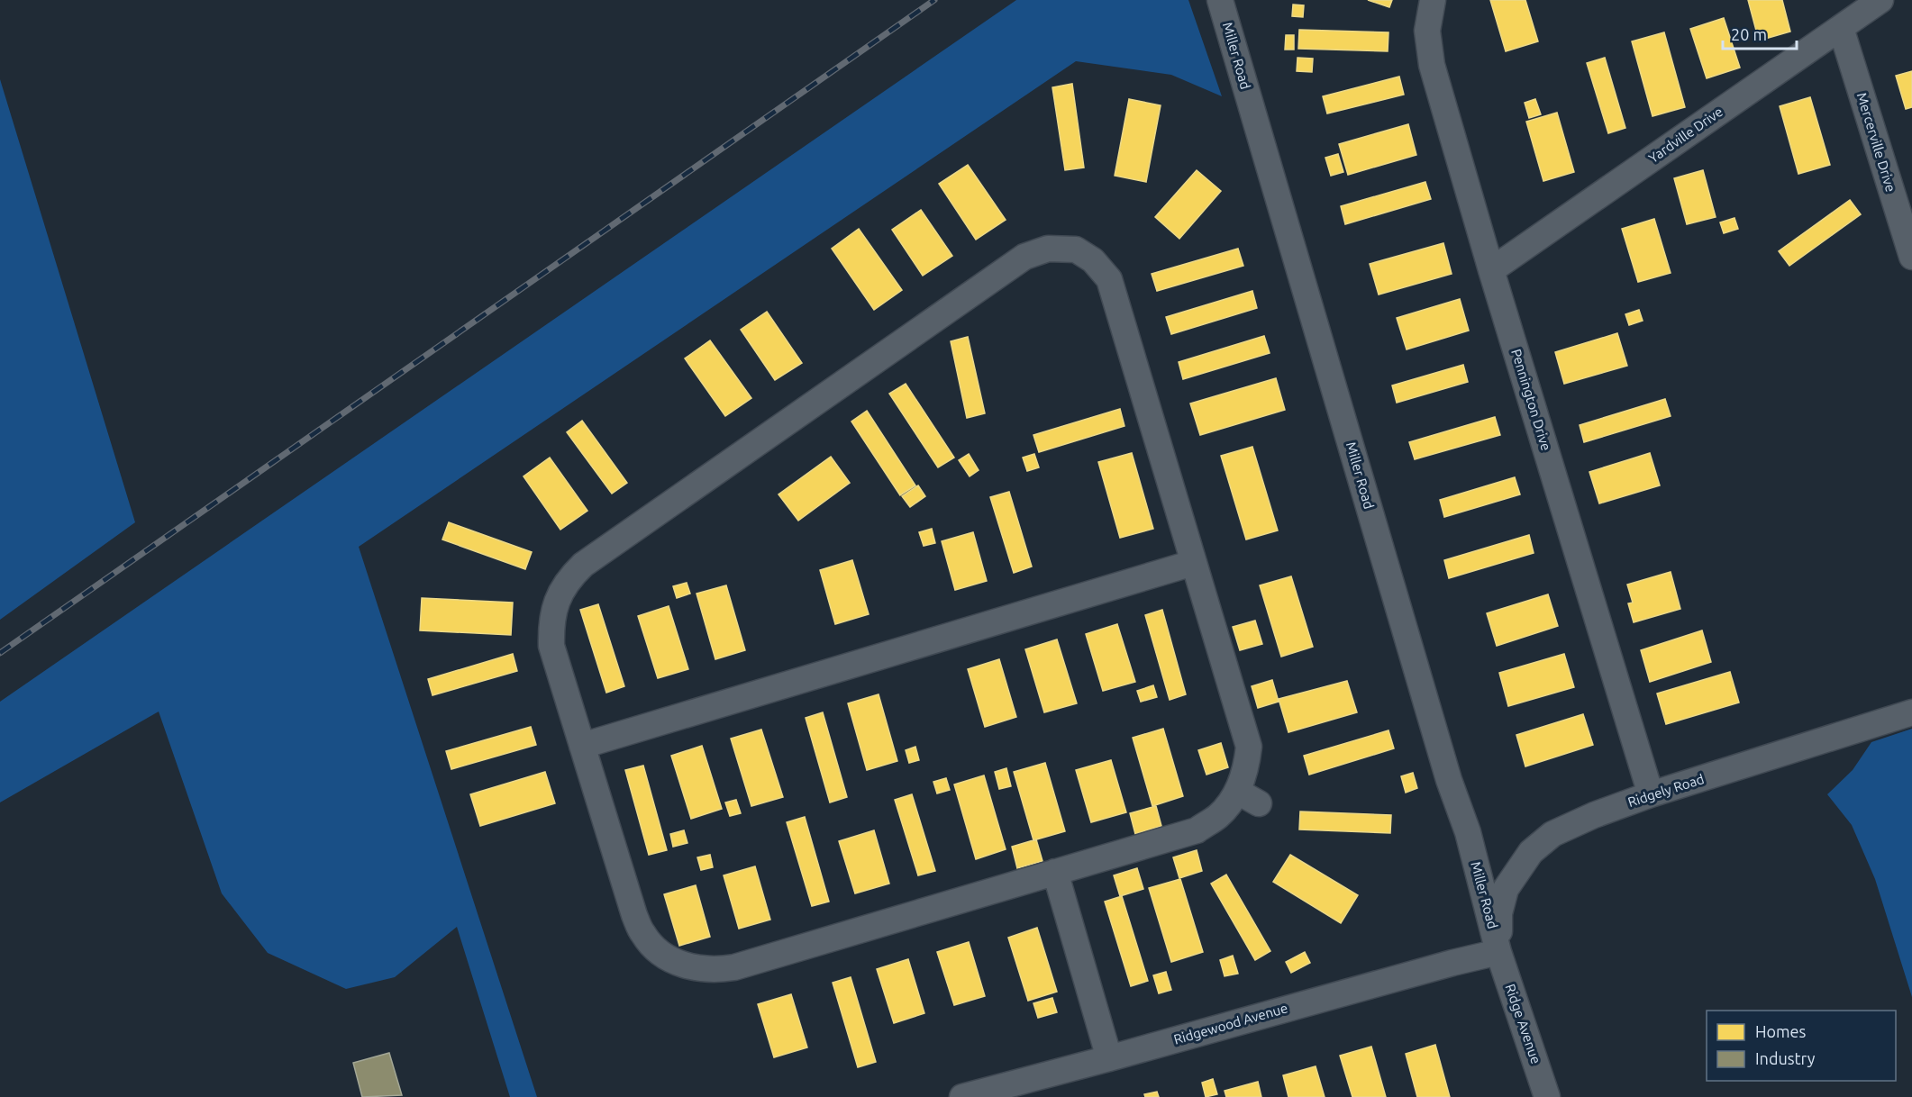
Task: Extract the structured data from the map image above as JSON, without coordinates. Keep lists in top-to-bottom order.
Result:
{
  "streets": {
    "street": [
      "Miller Road",
      "Yardville Drive",
      "Mercerville Drive",
      "Pennington Drive",
      "Ridgely Road",
      "Ridgewood Avenue",
      "Ridge Avenue"
    ]
  },
  "crossings": [
    ["Miller Road", "Ridgely Road"],
    ["Miller Road", "Ridgewood Avenue"],
    ["Miller Road", "Ridge Avenue"],
    ["Yardville Drive", "Mercerville Drive"],
    ["Yardville Drive", "Pennington Drive"],
    ["Pennington Drive", "Ridgely Road"],
    ["Ridgely Road", "Ridgewood Avenue"],
    ["Ridgely Road", "Ridge Avenue"],
    ["Ridgewood Avenue", "Ridge Avenue"]
  ],
  "legend": ["Homes", "Industry"],
  "scale_bar": "20 m"
}
